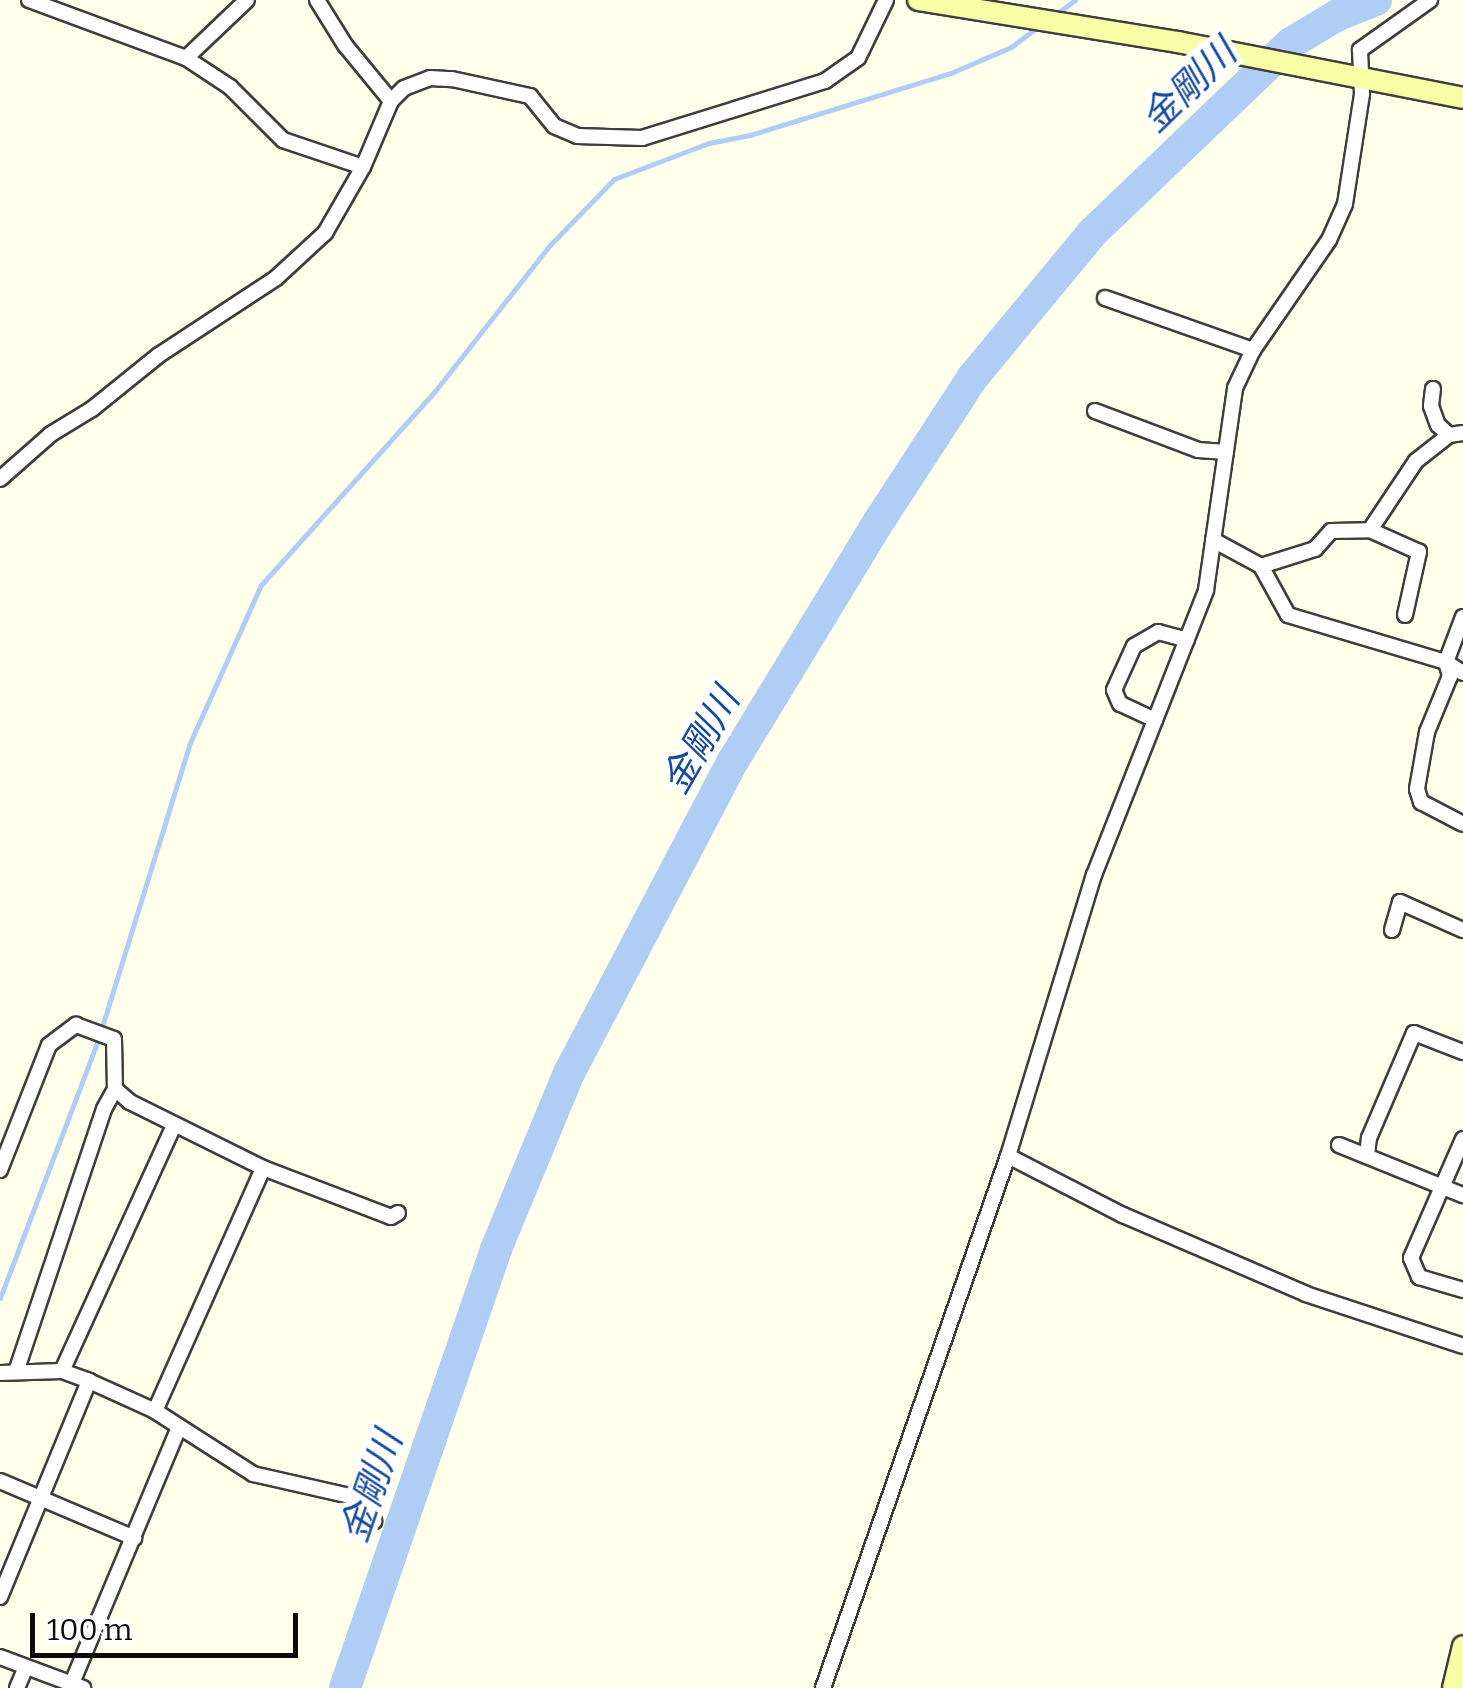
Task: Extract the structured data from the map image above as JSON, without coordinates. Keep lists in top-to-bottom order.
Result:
{
  "water": ["金剛川"],
  "scale_bar": "100 m"
}
